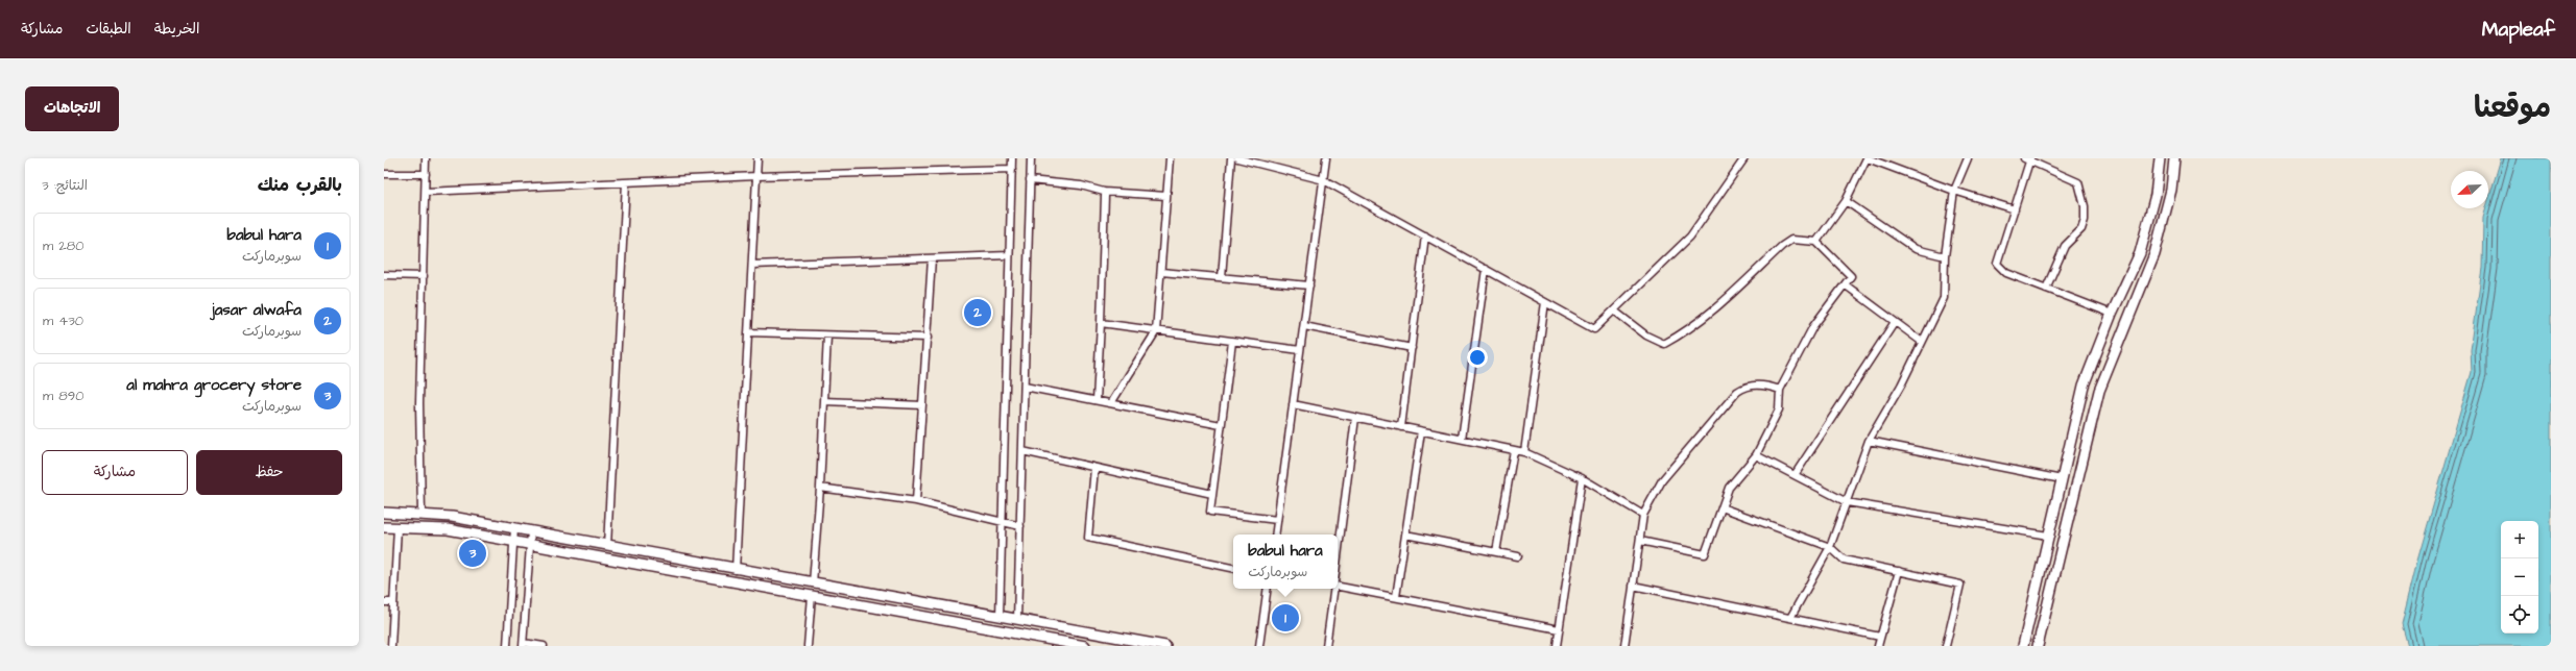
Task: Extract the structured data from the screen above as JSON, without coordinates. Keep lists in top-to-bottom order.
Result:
{
  "north": "bottom left",
  "page": {
    "header": "Mapleaf",
    "nav": ["الخريطة", "الطبقات", "مشاركة"],
    "title": "موقعنا",
    "buttons": [
      "الاتجاهات",
      ["حفظ", "مشاركة"]
    ],
    "heading": ["بالقرب منك", "النتائج: 3"],
    "list": [
      {
        "mark": "1",
        "name": "babul hara",
        "note": "سوبرماركت",
        "value": "280 m"
      },
      {
        "mark": "2",
        "name": "jasar alwafa",
        "note": "سوبرماركت",
        "value": "430 m"
      },
      {
        "mark": "3",
        "name": "al mahra grocery store",
        "note": "سوبرماركت",
        "value": "890 m"
      }
    ],
    "pins": ["2", "3", "1"],
    "map_buttons": ["+", "−"],
    "popup": ["babul hara", "سوبرماركت"]
  }
}
